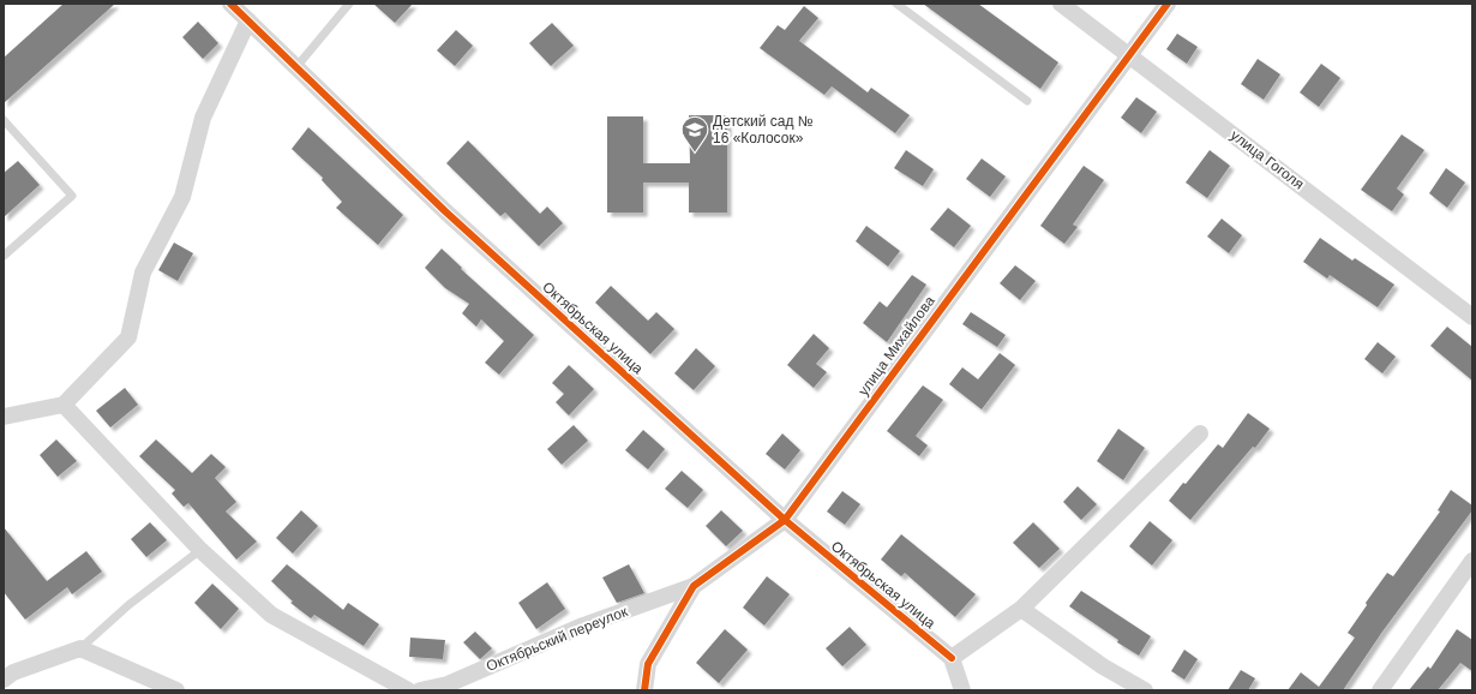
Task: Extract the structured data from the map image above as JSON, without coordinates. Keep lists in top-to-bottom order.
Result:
{
  "streets": {
    "street": [
      "улица Гоголя",
      "Октябрьская улица",
      "улица Михайлова",
      "Октябрьский переулок"
    ]
  },
  "crossings": [
    ["улица Гоголя", "улица Михайлова"],
    ["Октябрьская улица", "улица Михайлова"],
    ["улица Михайлова", "Октябрьский переулок"]
  ],
  "places": {
    "school or university": ["Детский сад № 16 «Колосок»"]
  }
}
